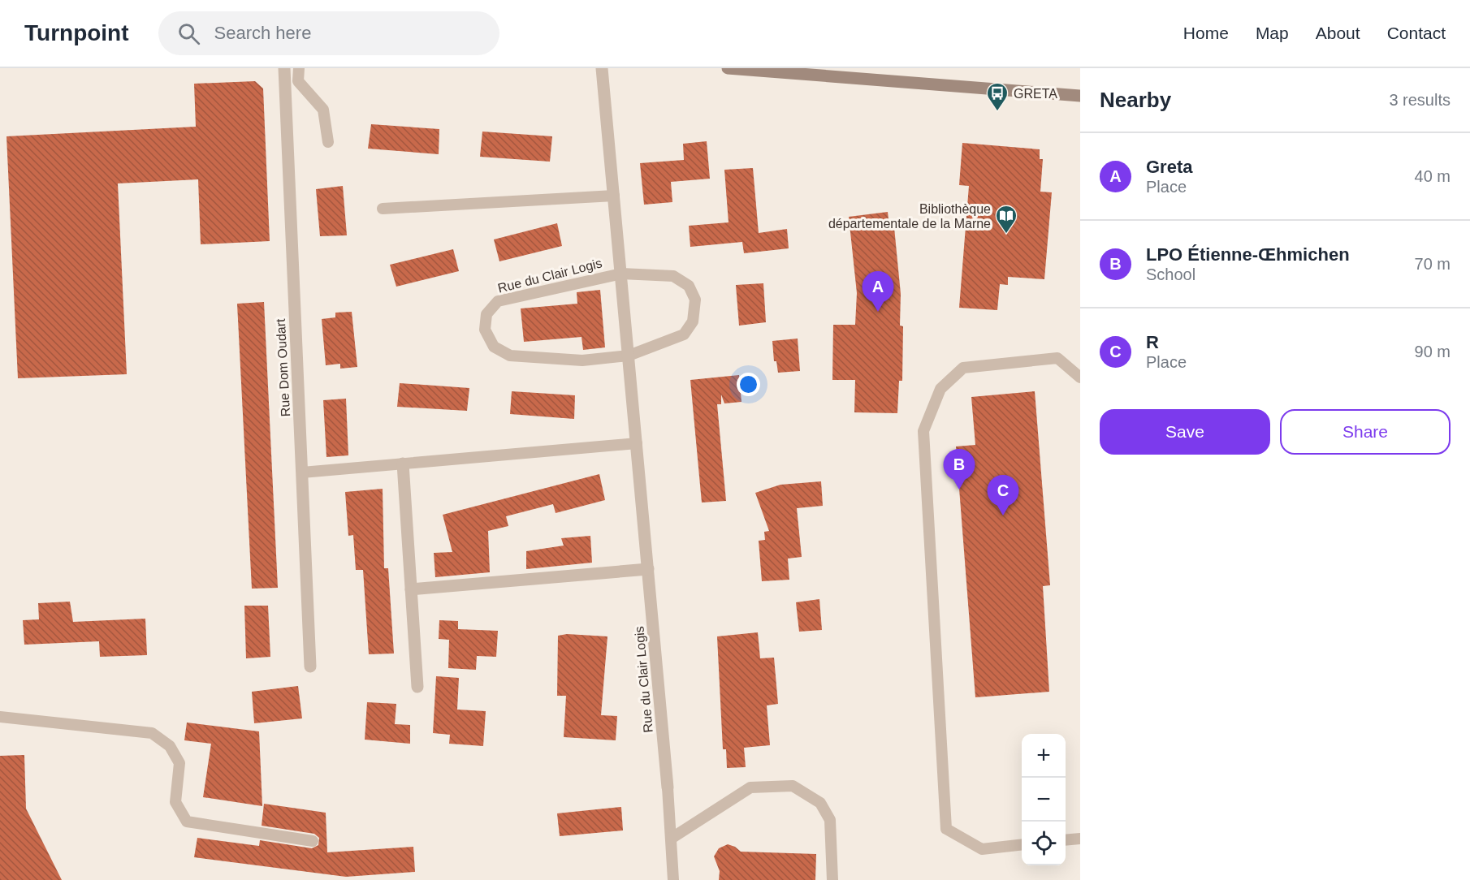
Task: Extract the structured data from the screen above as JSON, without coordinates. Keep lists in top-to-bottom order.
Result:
{
  "streets": {
    "street": ["Rue du Clair Logis", "Rue Dom Oudart"]
  },
  "places": {
    "bus stop": ["GRETA"],
    "library": ["Bibliothèque départementale de la Marne"]
  },
  "page": {
    "header": "Turnpoint",
    "search": "Search here",
    "nav": [
      "Home",
      "Map",
      "About",
      "Contact"
    ],
    "heading": ["Nearby", "3 results"],
    "list": [
      {
        "mark": "A",
        "name": "Greta",
        "note": "Place",
        "value": "40 m"
      },
      {
        "mark": "B",
        "name": "LPO Étienne-Œhmichen",
        "note": "School",
        "value": "70 m"
      },
      {
        "mark": "C",
        "name": "R",
        "note": "Place",
        "value": "90 m"
      }
    ],
    "pins": ["A", "B", "C"],
    "buttons": ["Save", "Share"],
    "map_buttons": ["+", "−"]
  }
}
